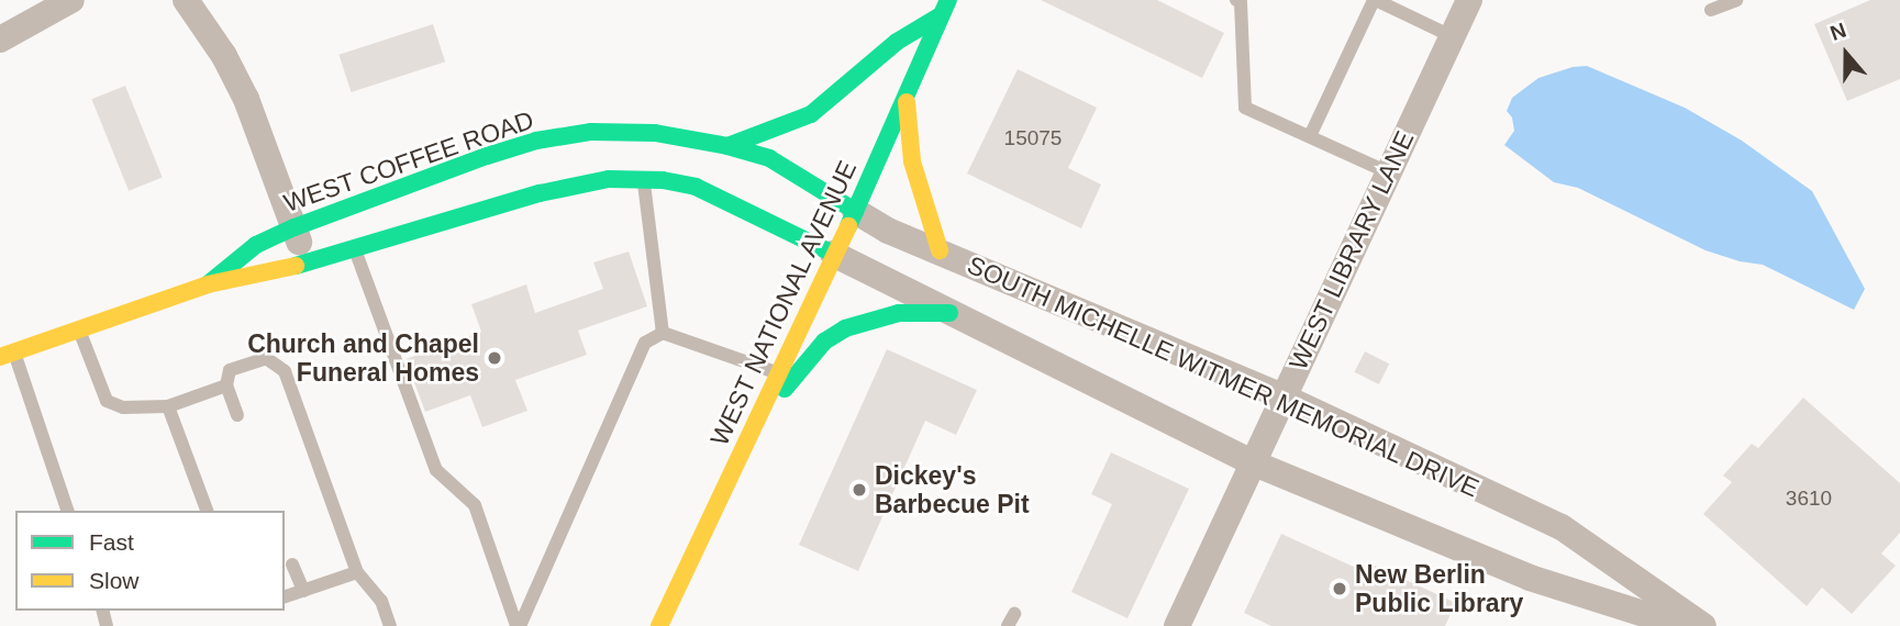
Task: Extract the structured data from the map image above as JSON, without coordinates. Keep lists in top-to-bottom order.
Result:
{
  "streets": {
    "street": [
      "WEST COFFEE ROAD",
      "WEST LIBRARY LANE",
      "WEST NATIONAL AVENUE",
      "SOUTH MICHELLE WITMER MEMORIAL DRIVE"
    ]
  },
  "crossings": [
    ["WEST COFFEE ROAD", "WEST NATIONAL AVENUE"],
    ["WEST COFFEE ROAD", "SOUTH MICHELLE WITMER MEMORIAL DRIVE"],
    ["WEST LIBRARY LANE", "SOUTH MICHELLE WITMER MEMORIAL DRIVE"],
    ["WEST NATIONAL AVENUE", "SOUTH MICHELLE WITMER MEMORIAL DRIVE"]
  ],
  "places": ["Church and Chapel Funeral Homes", "Dickey's Barbecue Pit", "New Berlin Public Library"],
  "house_numbers": ["15075", "3610"],
  "legend": ["Fast", "Slow"],
  "north": "top"
}
